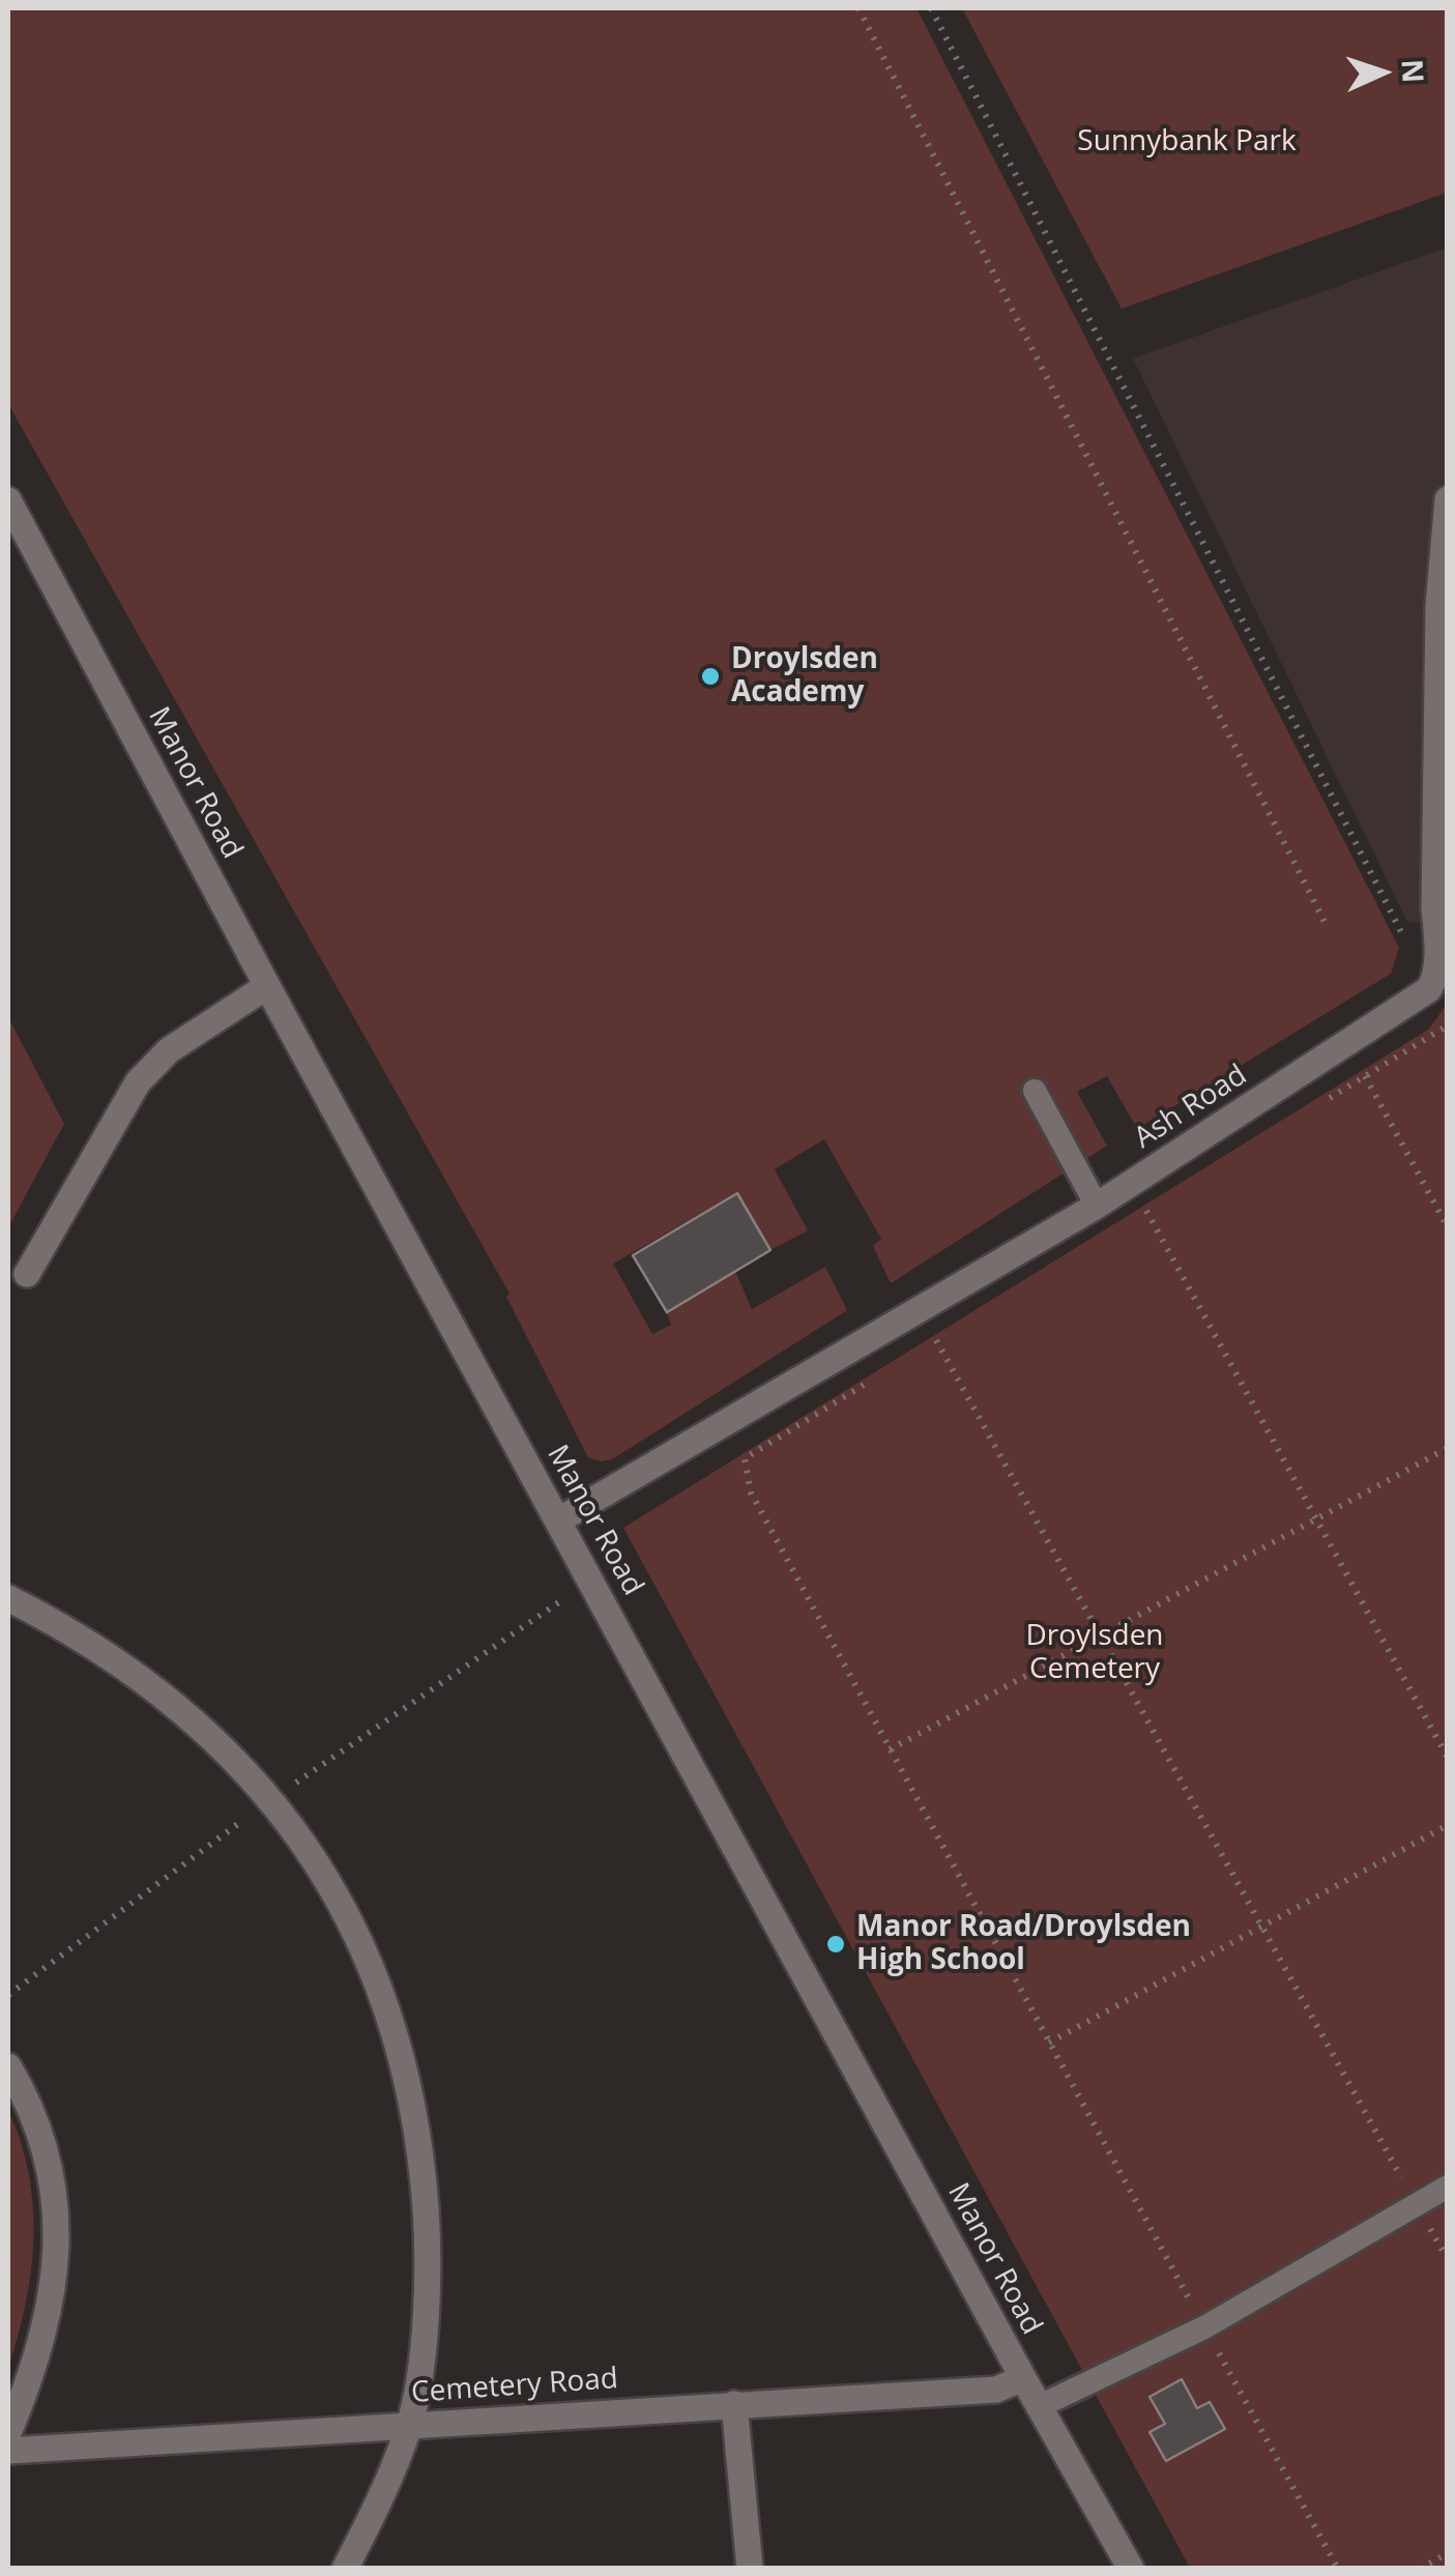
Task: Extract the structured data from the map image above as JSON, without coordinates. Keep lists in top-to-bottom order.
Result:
{
  "streets": {
    "street": ["Manor Road", "Ash Road", "Cemetery Road"]
  },
  "crossings": [
    ["Manor Road", "Ash Road"],
    ["Manor Road", "Cemetery Road"]
  ],
  "parks": ["Sunnybank Park", "Droylsden Cemetery"],
  "places": ["Droylsden Academy", "Manor Road/Droylsden High School"],
  "north": "right"
}
